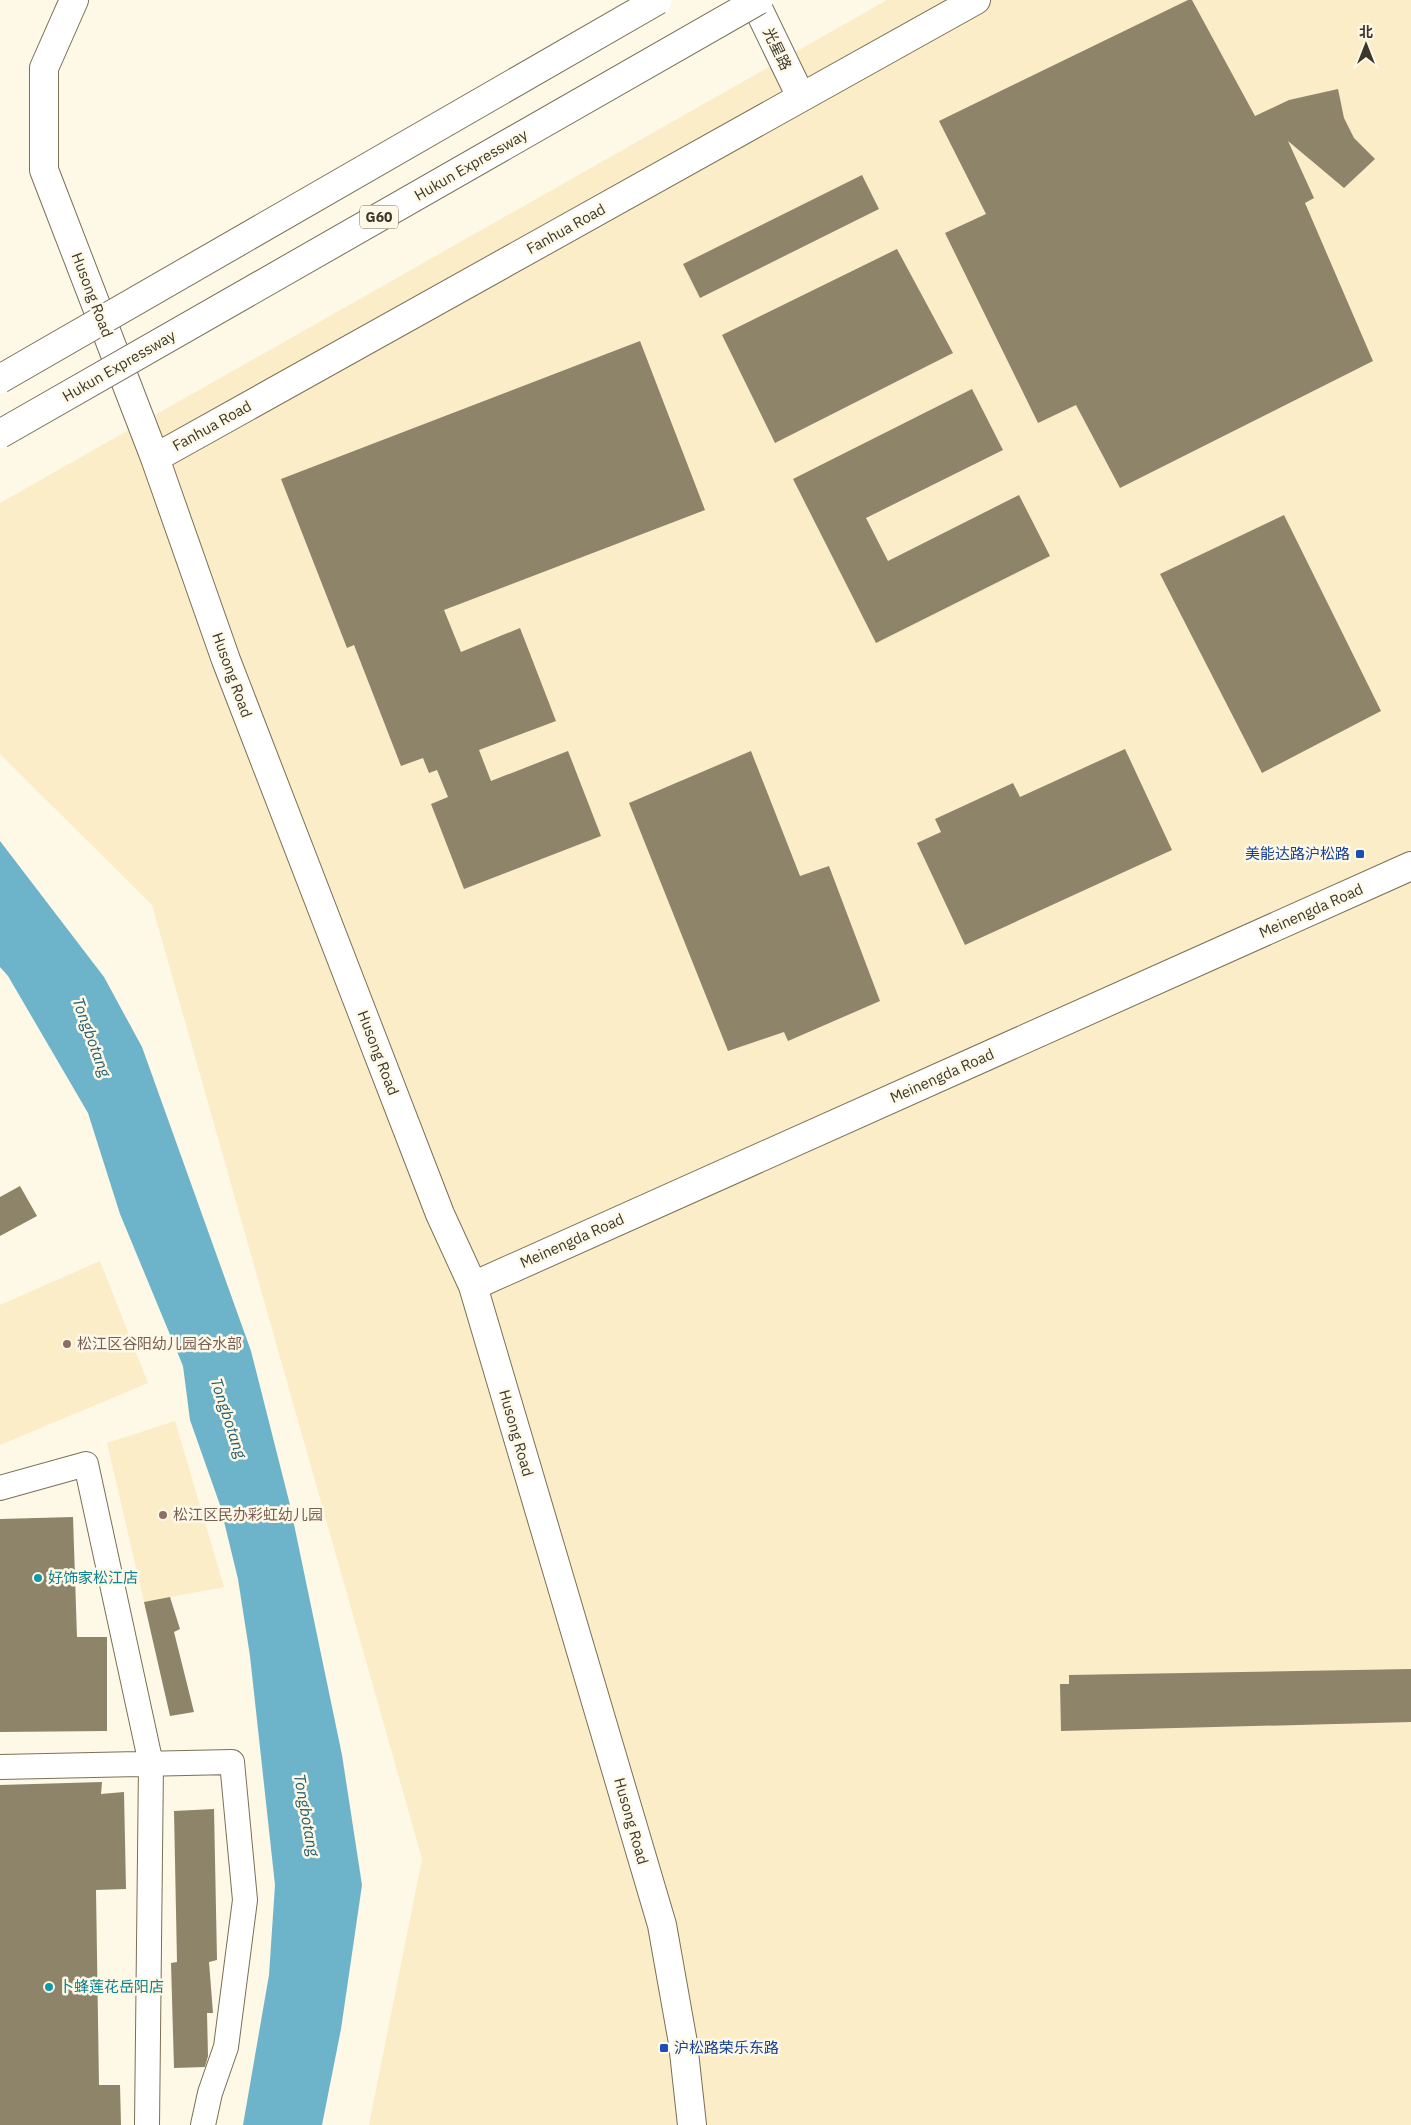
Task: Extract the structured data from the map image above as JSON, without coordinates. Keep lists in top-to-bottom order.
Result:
{
  "streets": {
    "main road": [
      "光星路",
      "Hukun Expressway",
      "G60",
      "Fanhua Road",
      "Husong Road",
      "Meinengda Road"
    ]
  },
  "crossings": [
    ["光星路", "Fanhua Road"],
    ["Fanhua Road", "Husong Road"],
    ["Husong Road", "Meinengda Road"]
  ],
  "water": ["Tongbotang"],
  "places": {
    "transit": ["美能达路沪松路", "沪松路荣乐东路"],
    "other": [
      "松江区谷阳幼儿园谷水部",
      "松江区民办彩虹幼儿园",
      "好饰家松江店",
      "卜蜂莲花岳阳店"
    ]
  },
  "north": "top"
}
